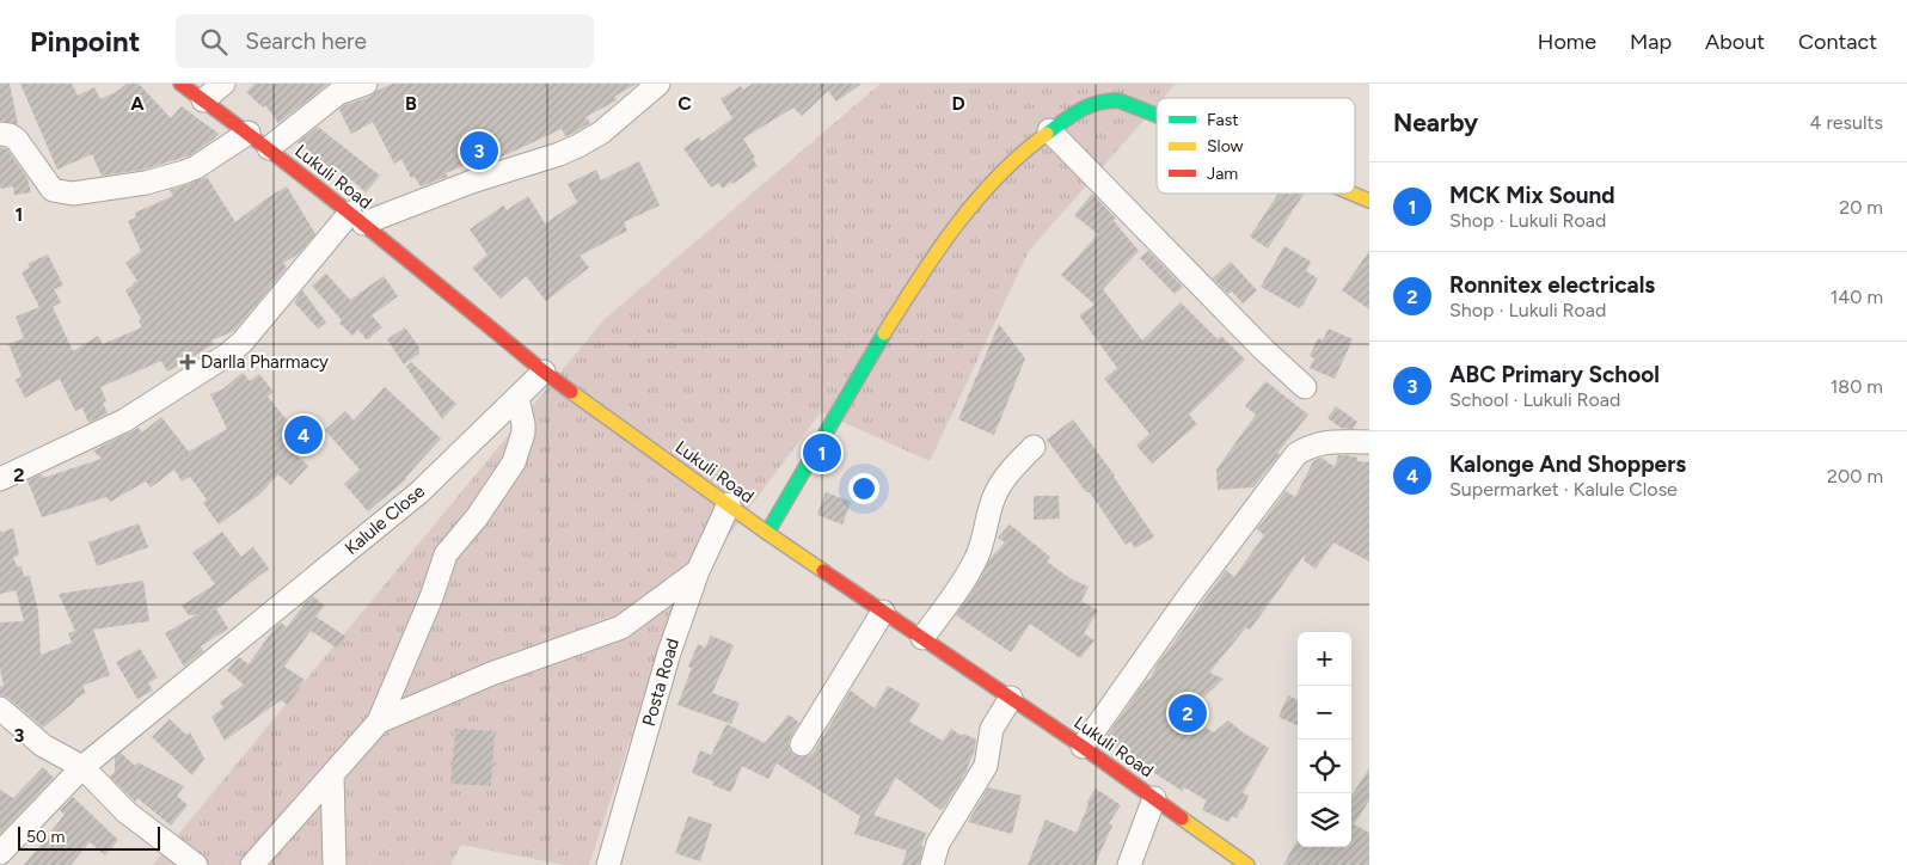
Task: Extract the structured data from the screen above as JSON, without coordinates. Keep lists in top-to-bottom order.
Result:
{
  "streets": {
    "street": ["Lukuli Road", "Kalule Close", "Posta Road"]
  },
  "crossings": [
    ["Lukuli Road", "Kalule Close"],
    ["Lukuli Road", "Posta Road"]
  ],
  "places": {
    "health": ["Darlla Pharmacy"]
  },
  "legend": ["Fast", "Slow", "Jam"],
  "scale_bar": "50 m",
  "page": {
    "header": "Pinpoint",
    "search": "Search here",
    "nav": [
      "Home",
      "Map",
      "About",
      "Contact"
    ],
    "heading": ["Nearby", "4 results"],
    "pins": [
      "3",
      "4",
      "1",
      "2"
    ],
    "list": [
      {
        "mark": "1",
        "name": "MCK Mix Sound",
        "note": "Shop · Lukuli Road",
        "value": "20 m"
      },
      {
        "mark": "2",
        "name": "Ronnitex electricals",
        "note": "Shop · Lukuli Road",
        "value": "140 m"
      },
      {
        "mark": "3",
        "name": "ABC Primary School",
        "note": "School · Lukuli Road",
        "value": "180 m"
      },
      {
        "mark": "4",
        "name": "Kalonge And Shoppers",
        "note": "Supermarket · Kalule Close",
        "value": "200 m"
      }
    ],
    "map_buttons": ["+", "−"],
    "scale": "50 m"
  },
  "grid": {
    "columns": [
      "A",
      "B",
      "C",
      "D"
    ],
    "rows": ["1", "2", "3"]
  }
}
